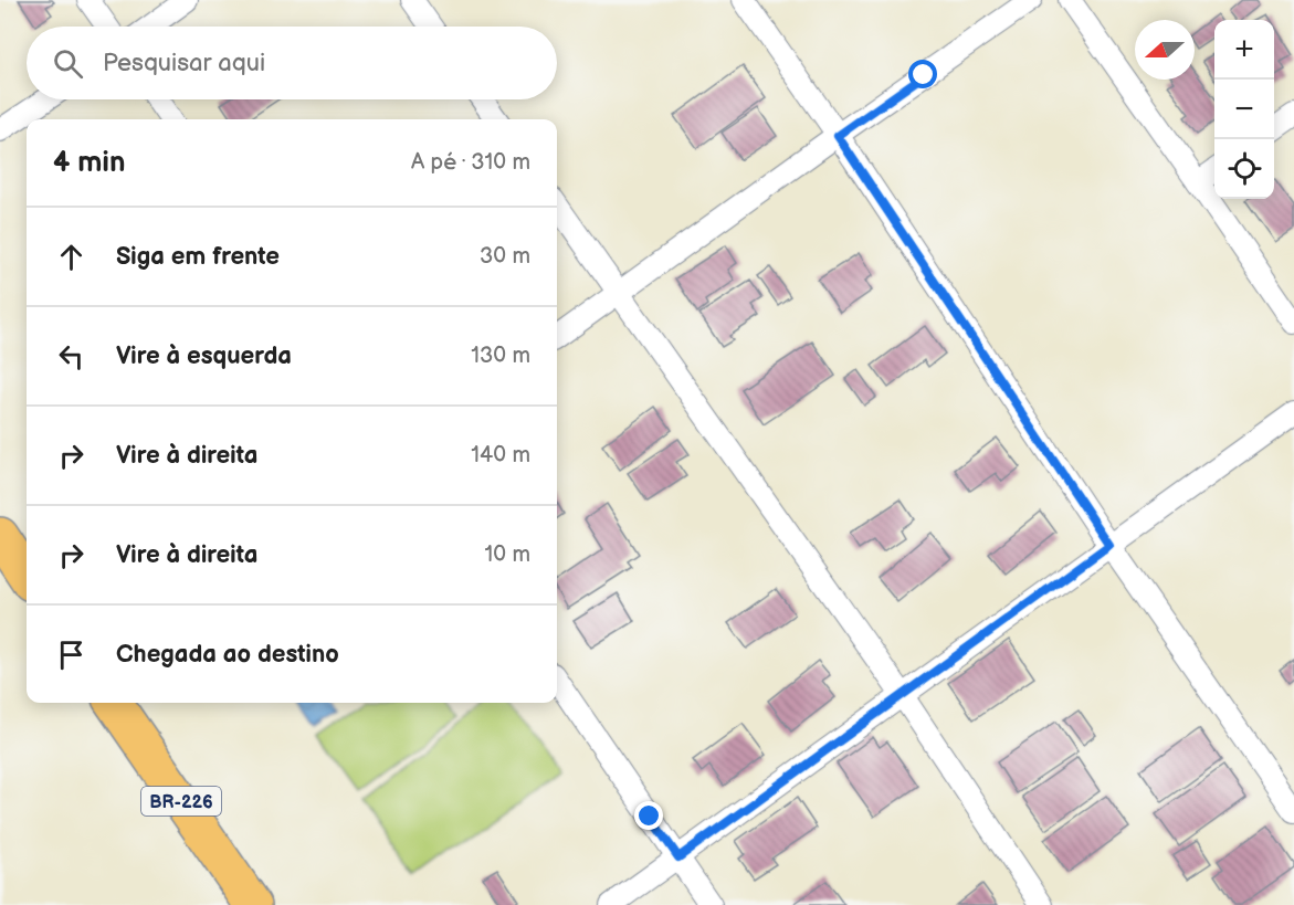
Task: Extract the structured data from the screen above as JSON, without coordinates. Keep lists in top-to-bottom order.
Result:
{
  "streets": {
    "highway": ["BR-226"]
  },
  "north": "left",
  "page": {
    "map_buttons": ["+", "−"],
    "search": "Pesquisar aqui",
    "heading": ["4 min", "A pé · 310 m"],
    "list": [
      ["Siga em frente", "30 m"],
      ["Vire à esquerda", "130 m"],
      ["Vire à direita", "140 m"],
      ["Vire à direita", "10 m"],
      "Chegada ao destino"
    ]
  }
}
